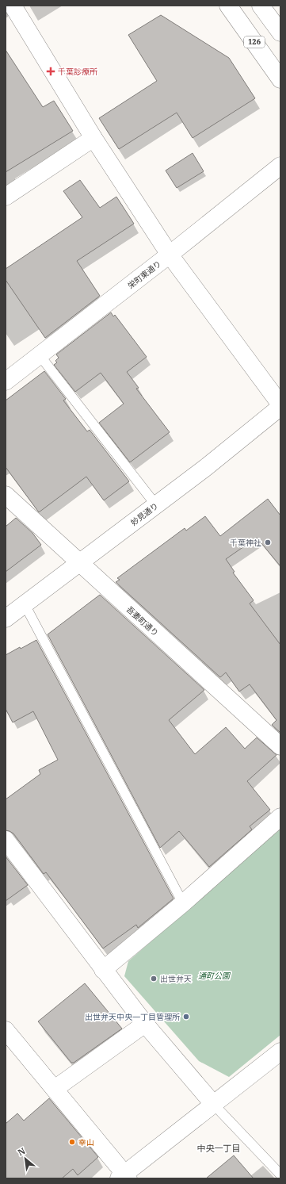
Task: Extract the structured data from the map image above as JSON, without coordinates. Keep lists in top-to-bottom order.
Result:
{
  "streets": {
    "main road": [
      "126",
      "栄町東通り",
      "妙見通り",
      "吾妻町通り"
    ]
  },
  "crossings": [
    ["妙見通り", "吾妻町通り"]
  ],
  "districts": ["中央一丁目"],
  "parks": ["通町公園"],
  "places": {
    "health": ["千葉診療所"],
    "other": [
      "千葉神社",
      "出世弁天",
      "出世弁天中央一丁目管理所",
      "幸山"
    ]
  },
  "north": "top left"
}
